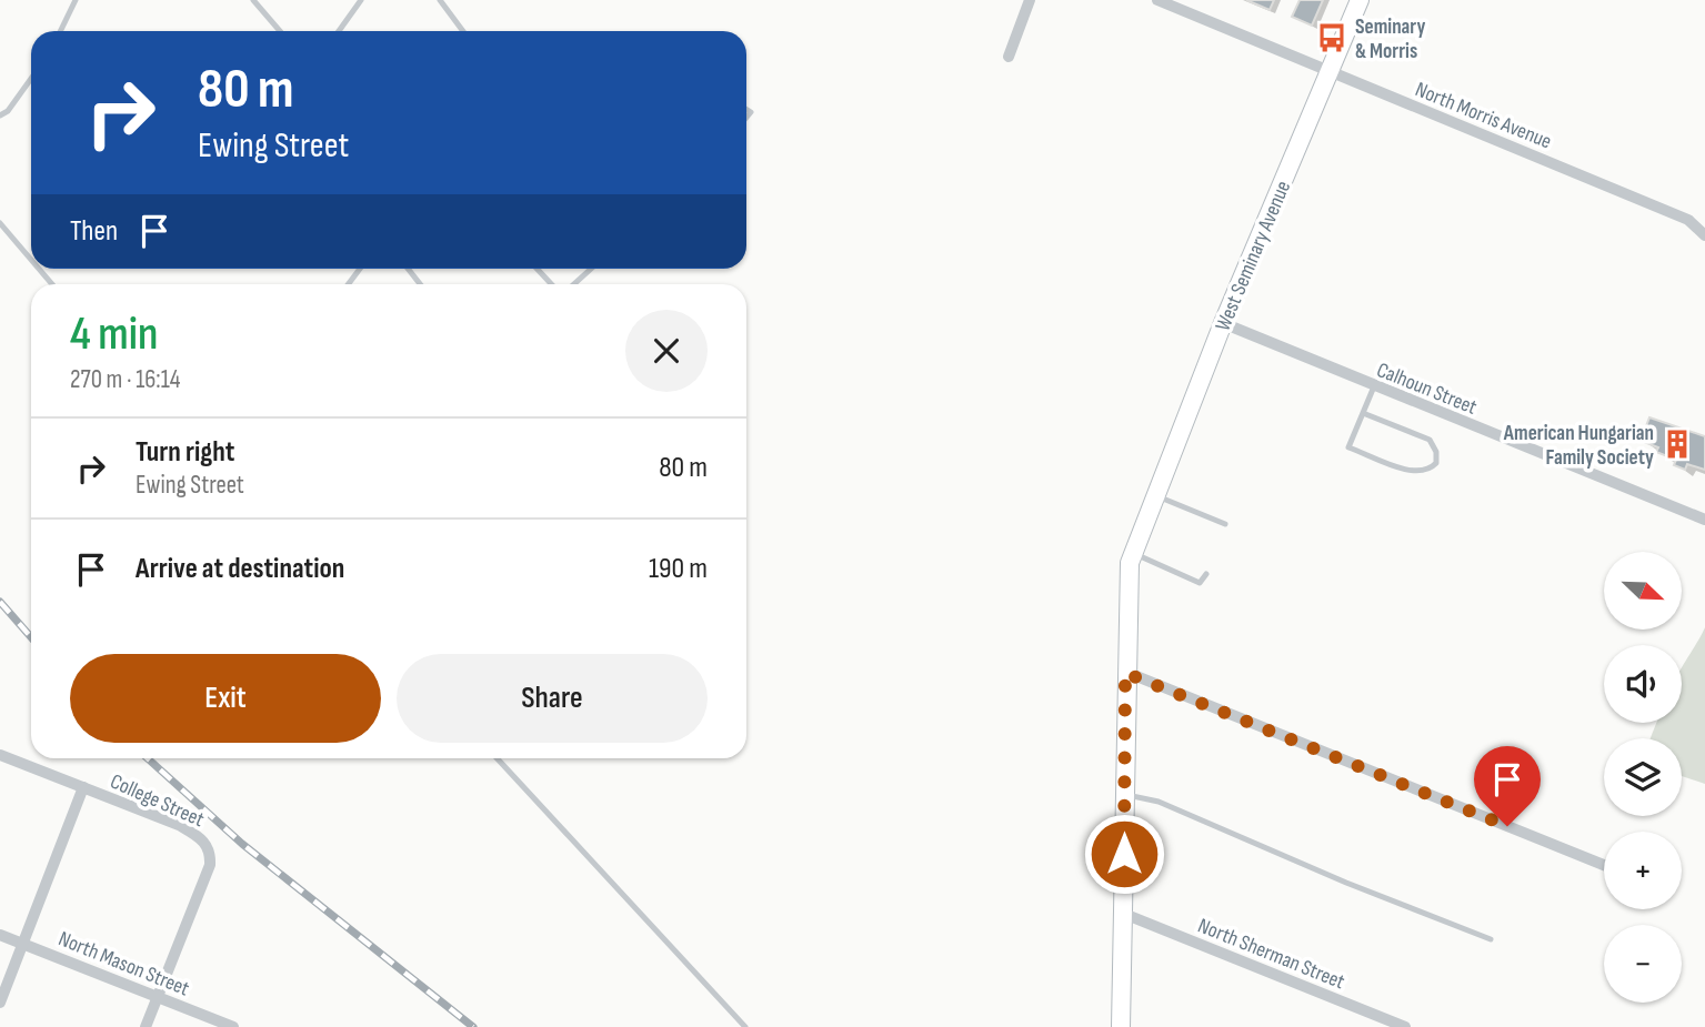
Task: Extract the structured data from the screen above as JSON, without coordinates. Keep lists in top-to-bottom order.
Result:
{
  "streets": {
    "street": [
      "North Morris Avenue",
      "West Seminary Avenue",
      "Calhoun Street",
      "College Street",
      "North Sherman Street",
      "North Mason Street"
    ]
  },
  "crossings": [
    ["North Morris Avenue", "West Seminary Avenue"],
    ["West Seminary Avenue", "Calhoun Street"],
    ["West Seminary Avenue", "North Sherman Street"],
    ["College Street", "North Mason Street"]
  ],
  "places": {
    "bus stop": ["Seminary & Morris"],
    "building": ["American Hungarian Family Society"]
  },
  "north": "bottom right",
  "page": {
    "turn": ["80 m", "Ewing Street"],
    "then": "Then",
    "heading": ["4 min", "270 m · 16:14"],
    "list": [
      {
        "name": "Turn right",
        "note": "Ewing Street",
        "value": "80 m"
      },
      {
        "name": "Arrive at destination",
        "value": "190 m"
      }
    ],
    "map_buttons": ["+", "−"],
    "buttons": ["Exit", "Share"]
  }
}
